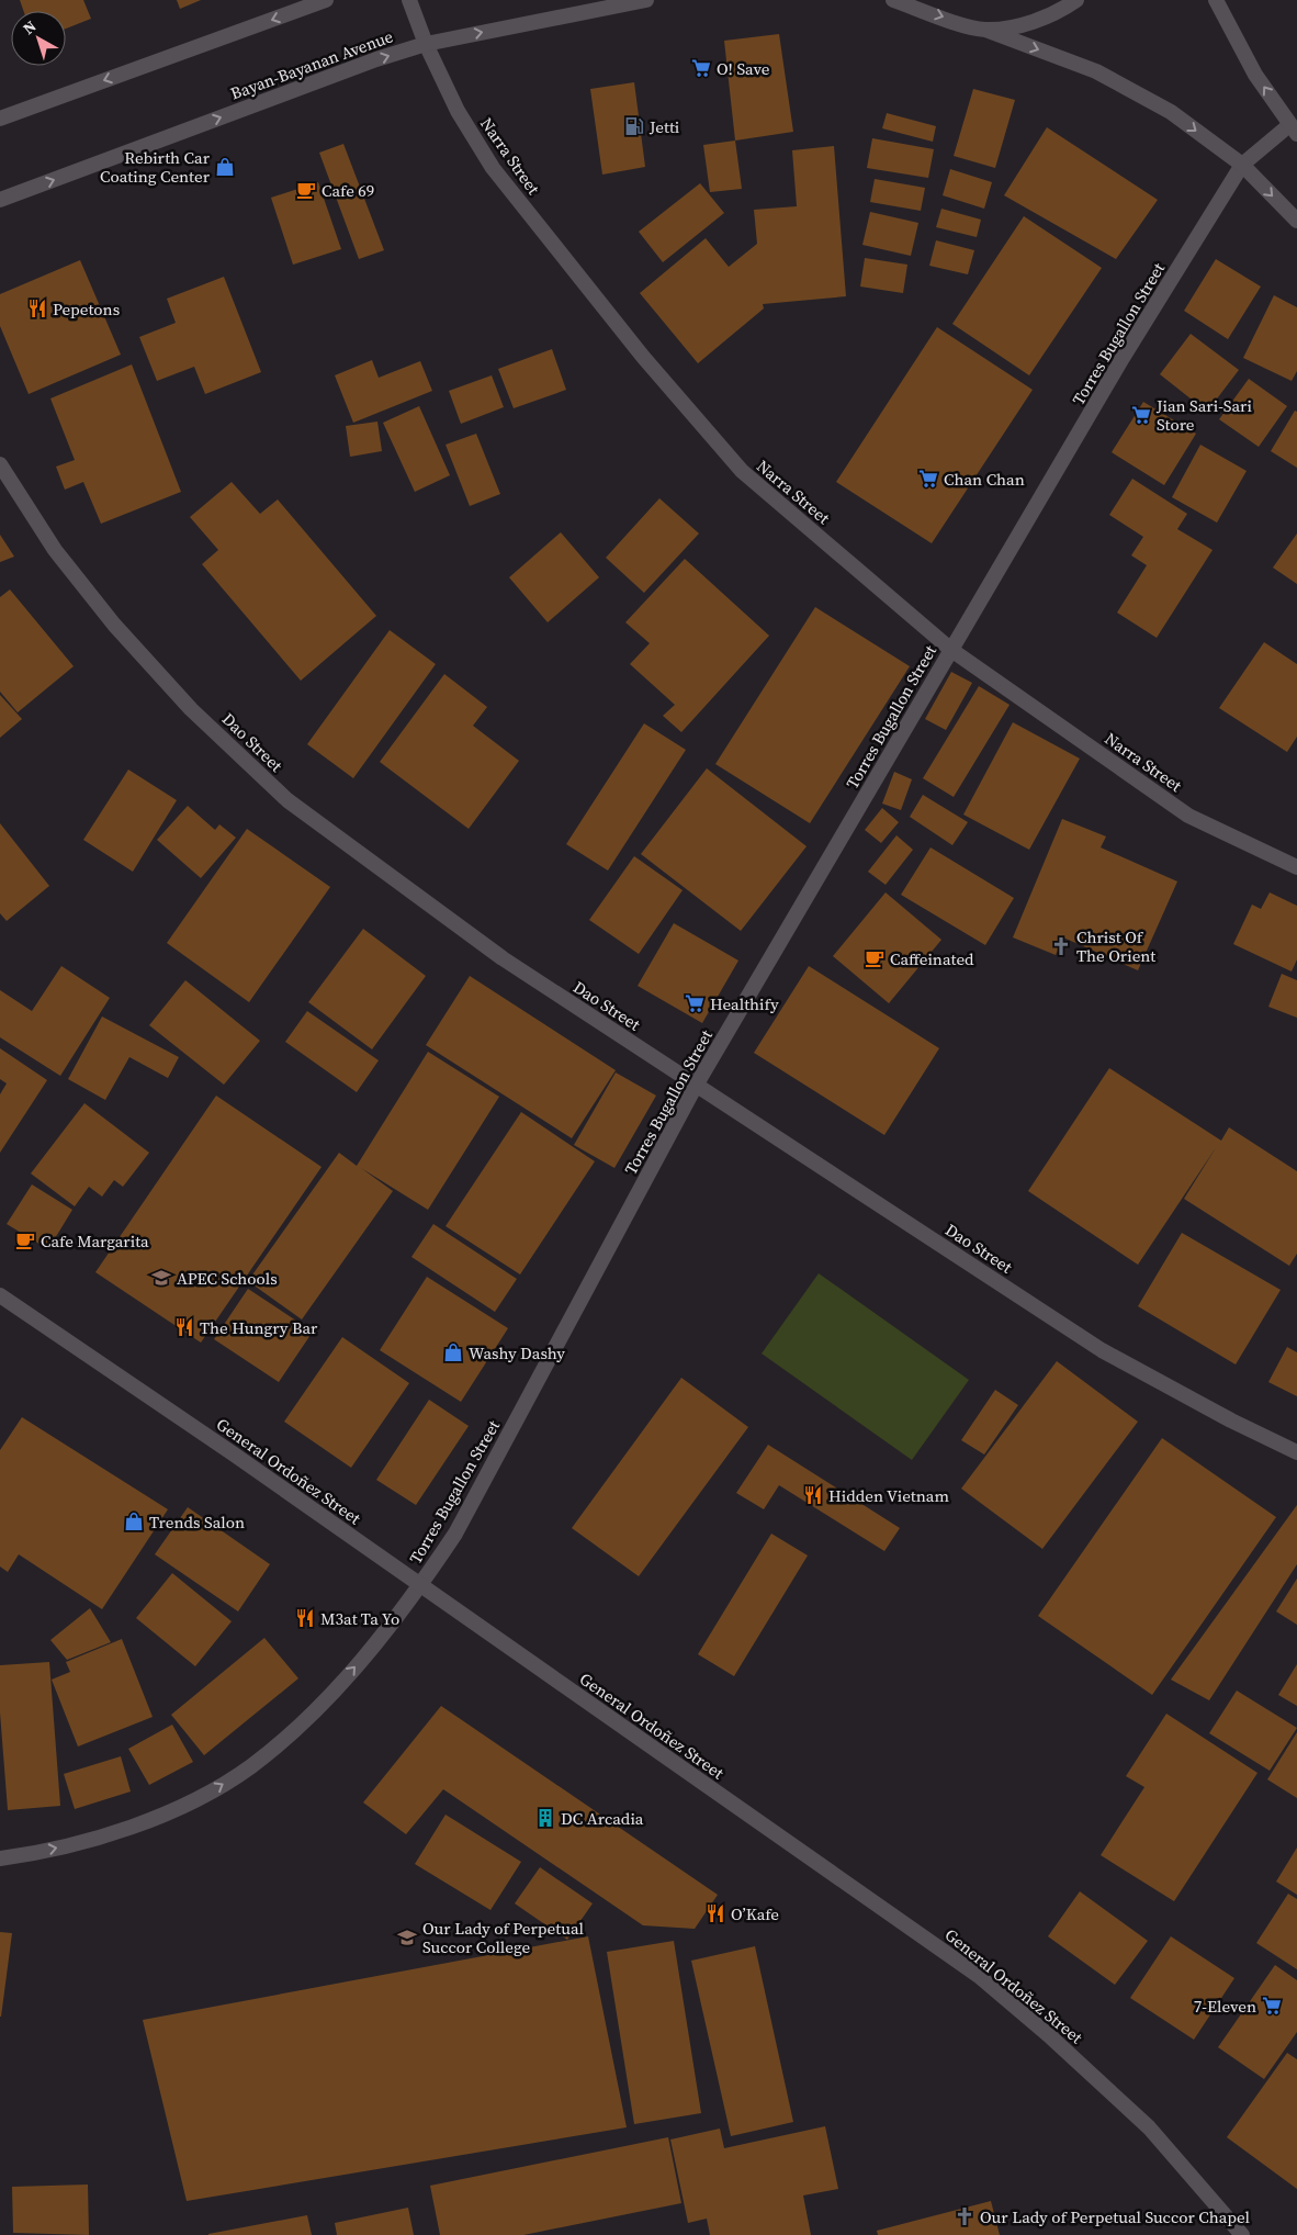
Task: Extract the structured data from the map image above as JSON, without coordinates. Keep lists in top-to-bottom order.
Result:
{
  "streets": {
    "street": [
      "Bayan-Bayanan Avenue",
      "Narra Street",
      "Torres Bugallon Street",
      "Dao Street",
      "General Ordoñez Street"
    ]
  },
  "crossings": [
    ["Bayan-Bayanan Avenue", "Narra Street"],
    ["Narra Street", "Torres Bugallon Street"],
    ["Torres Bugallon Street", "Dao Street"],
    ["Torres Bugallon Street", "General Ordoñez Street"]
  ],
  "places": {
    "supermarket": [
      "O! Save",
      "Jian Sari-Sari Store",
      "Chan Chan",
      "Healthify",
      "7-Eleven"
    ],
    "fuel station": ["Jetti"],
    "shop": ["Rebirth Car Coating Center", "Washy Dashy", "Trends Salon"],
    "cafe": ["Cafe 69", "Caffeinated", "Cafe Margarita"],
    "restaurant": [
      "Pepetons",
      "The Hungry Bar",
      "Hidden Vietnam",
      "M3at Ta Yo",
      "O’Kafe"
    ],
    "church": ["Christ Of The Orient", "Our Lady of Perpetual Succor Chapel"],
    "school or university": ["APEC Schools", "Our Lady of Perpetual Succor College"],
    "building": ["DC Arcadia"]
  },
  "north": "top left"
}
